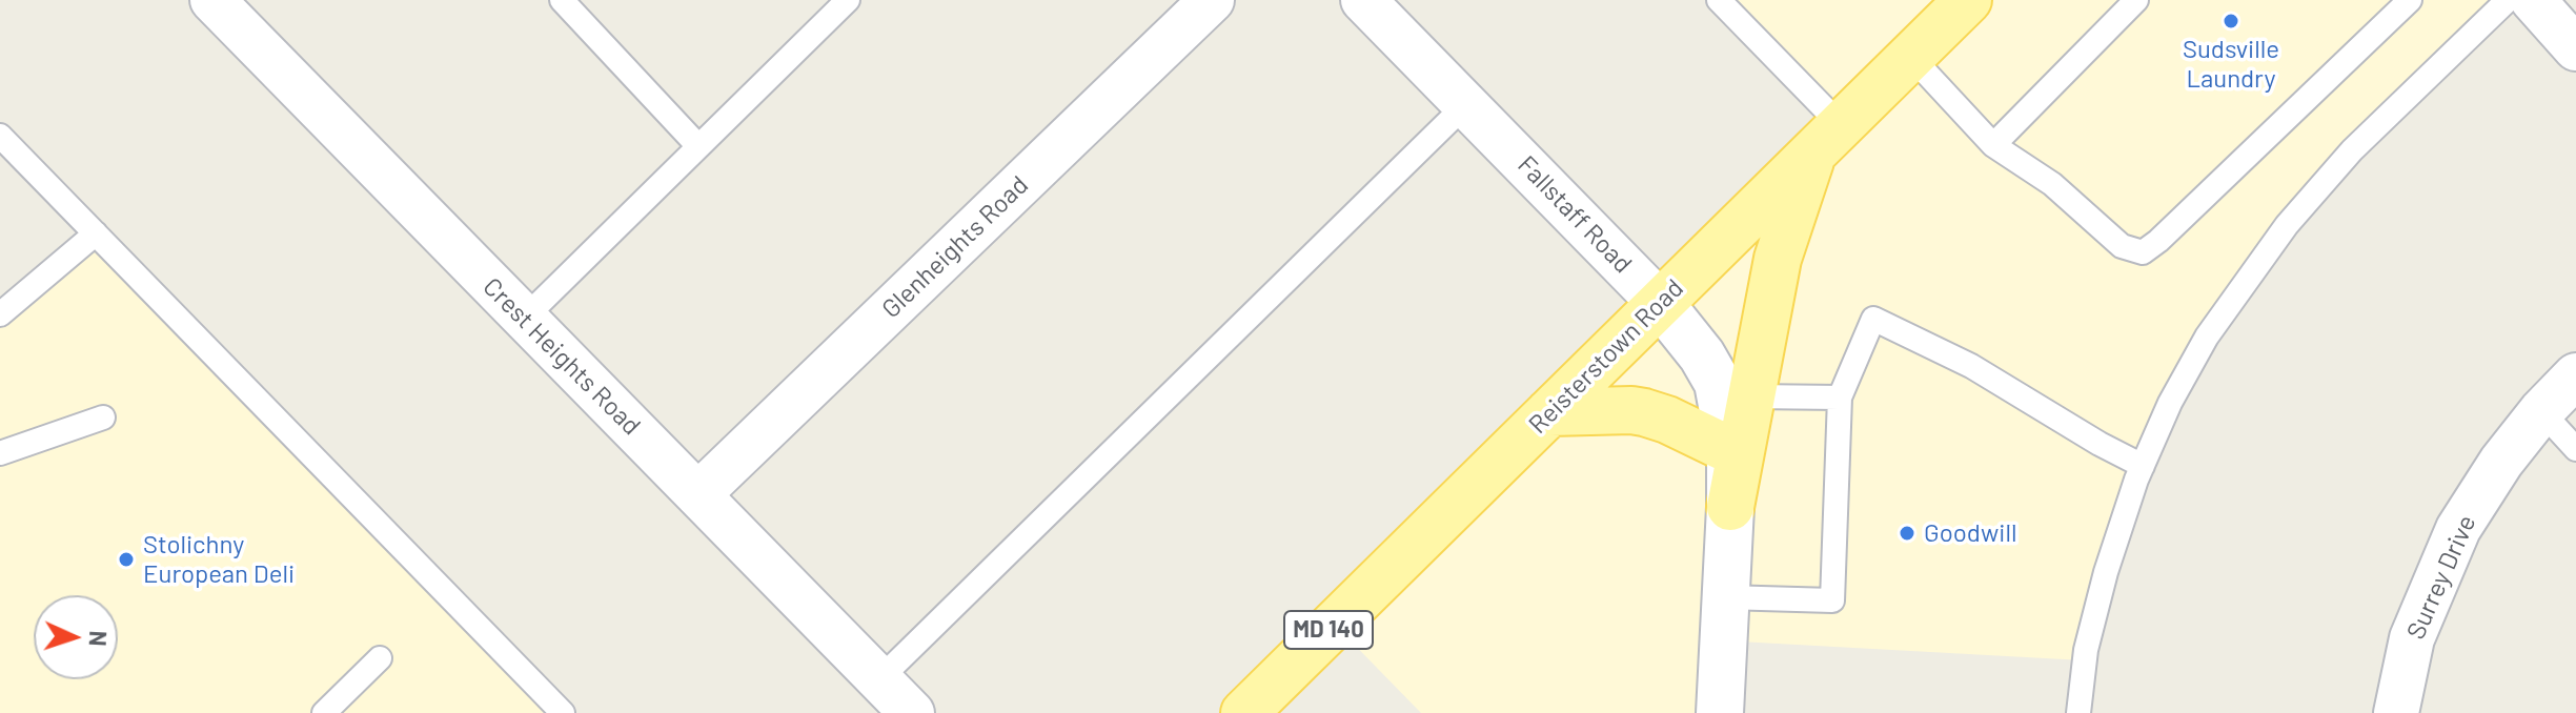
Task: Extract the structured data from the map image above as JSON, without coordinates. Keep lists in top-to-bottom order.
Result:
{
  "streets": {
    "main road": ["Reisterstown Road", "MD 140"],
    "street": [
      "Fallstaff Road",
      "Glenheights Road",
      "Crest Heights Road",
      "Surrey Drive"
    ]
  },
  "crossings": [
    ["Fallstaff Road", "Reisterstown Road"],
    ["Glenheights Road", "Crest Heights Road"]
  ],
  "places": ["Sudsville Laundry", "Goodwill", "Stolichny European Deli"],
  "north": "right"
}
